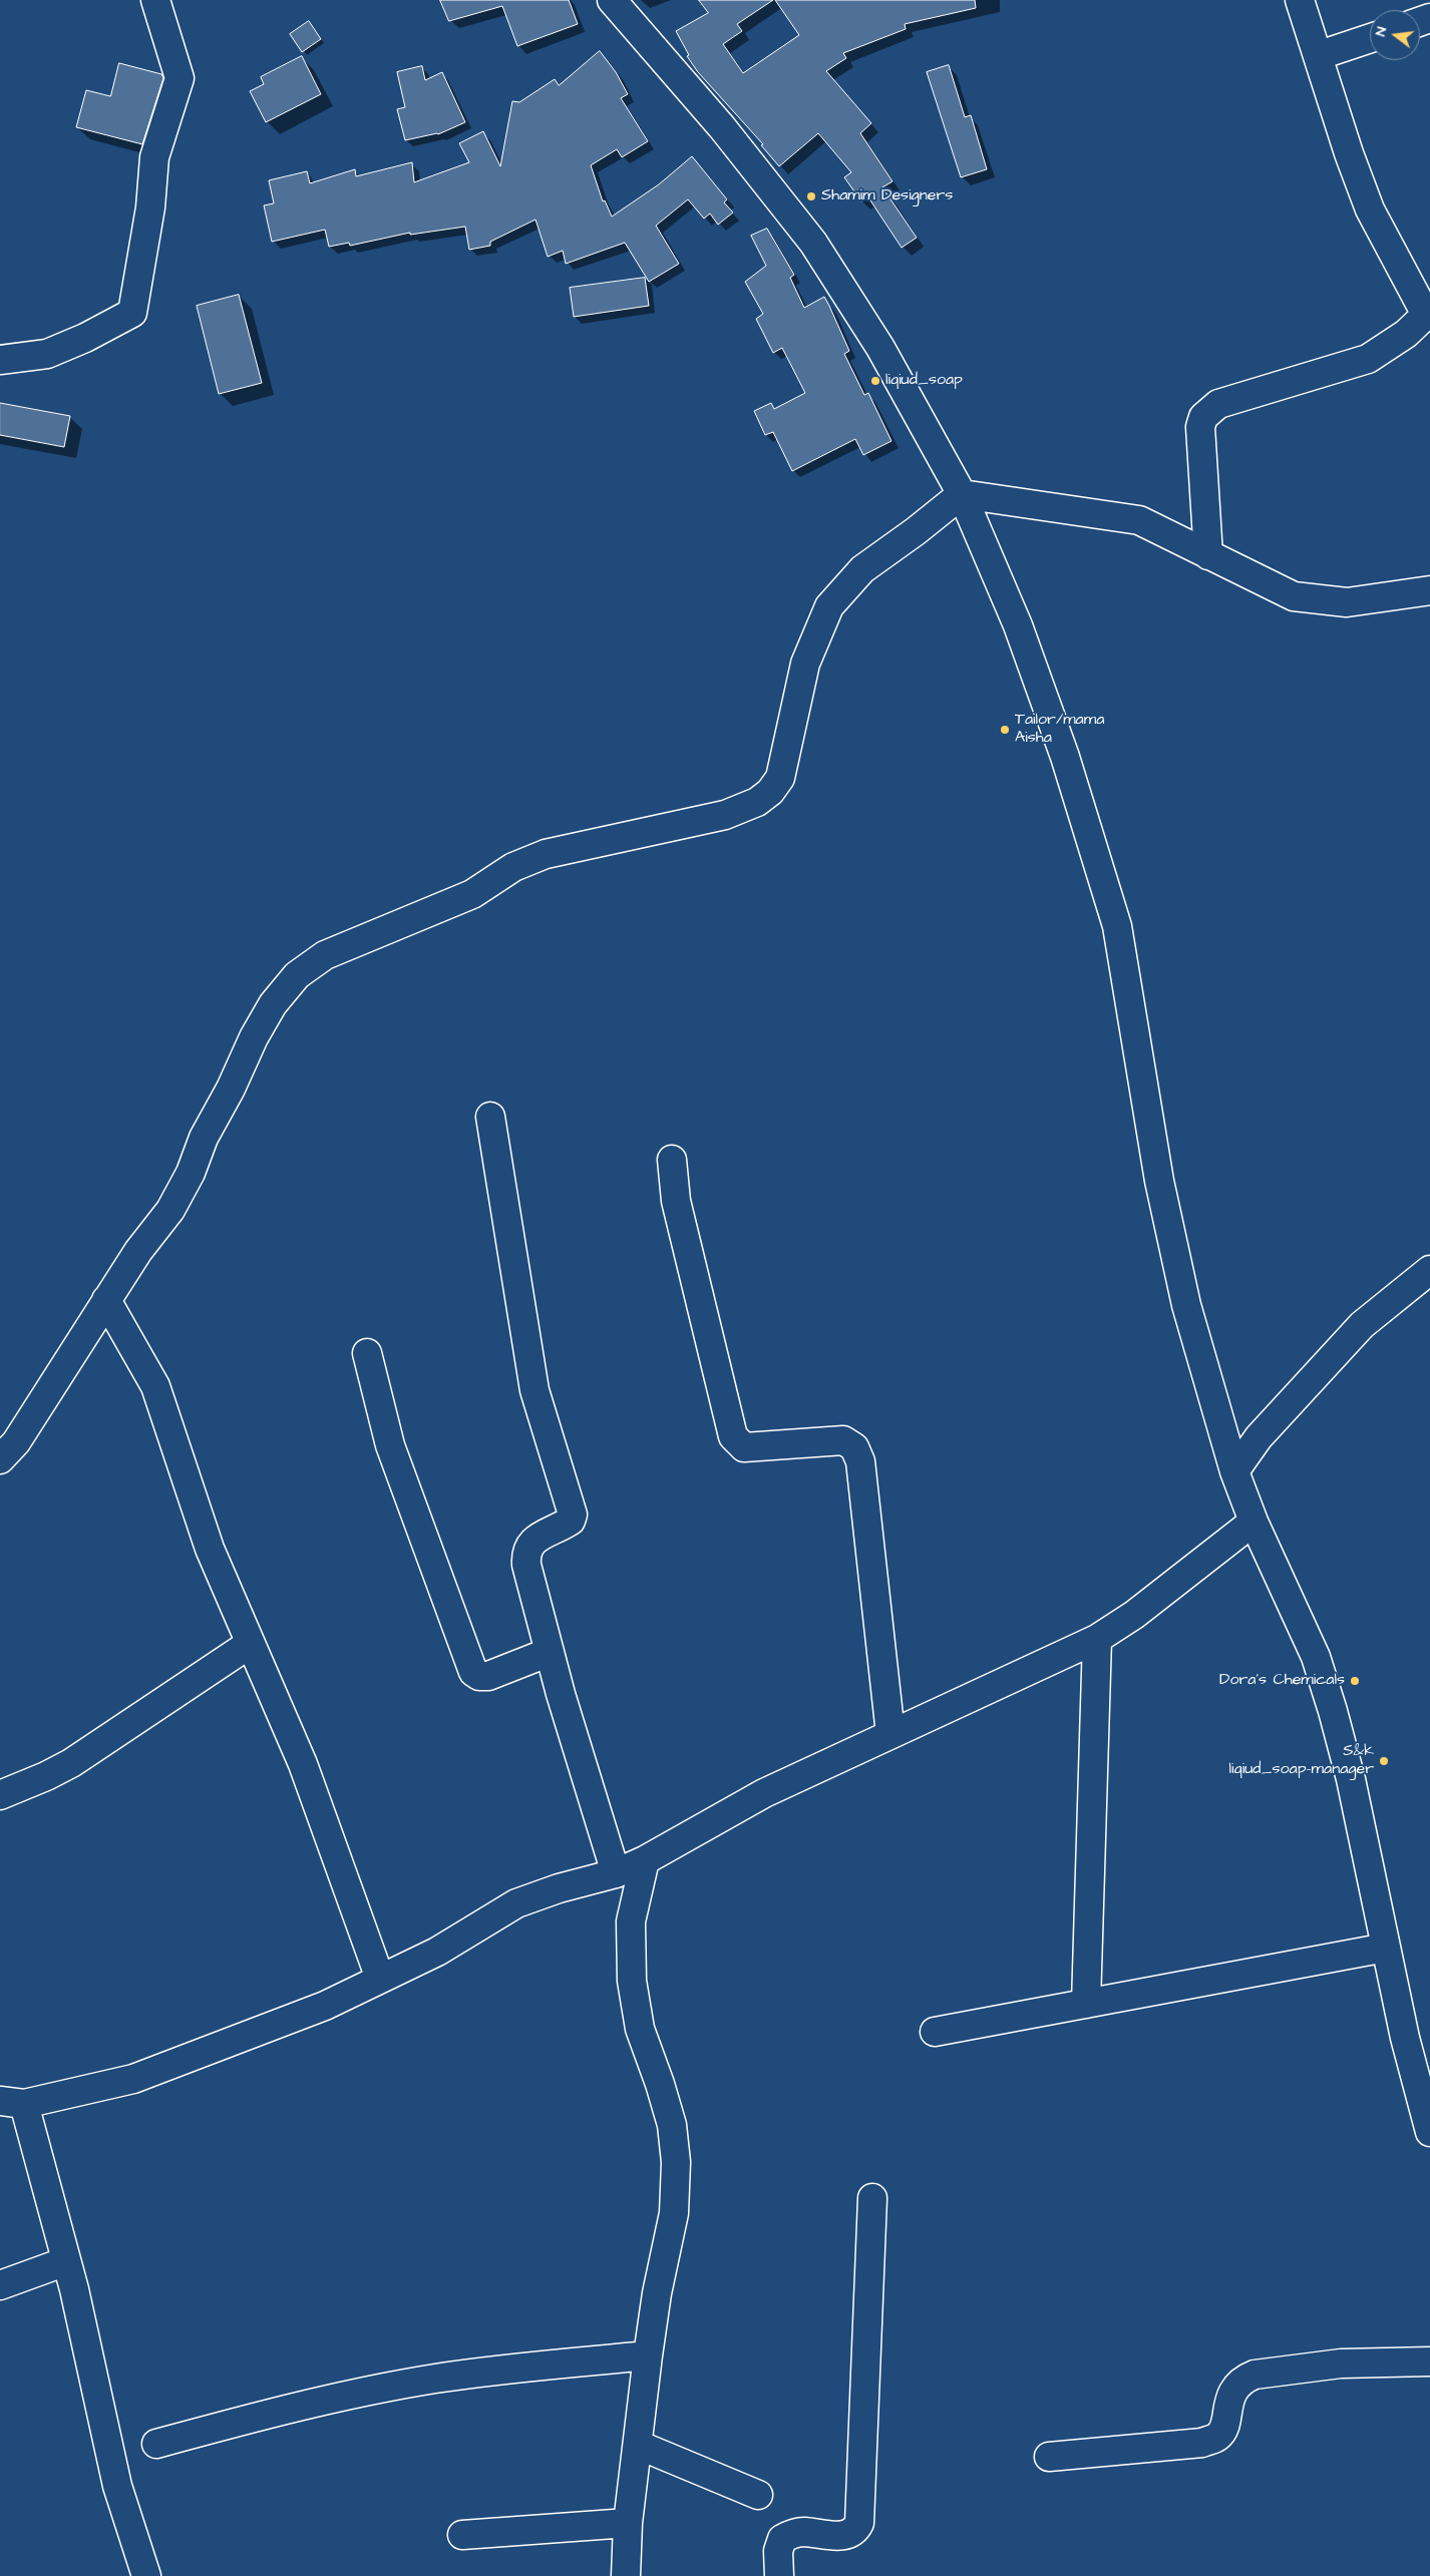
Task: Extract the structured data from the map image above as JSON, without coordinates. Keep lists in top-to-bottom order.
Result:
{
  "places": [
    "Shamim Designers",
    "liqiud_soap",
    "Tailor/mama Aisha",
    "Dora's Chemicals",
    "S&k liqiud_soap-manager"
  ],
  "north": "left"
}
